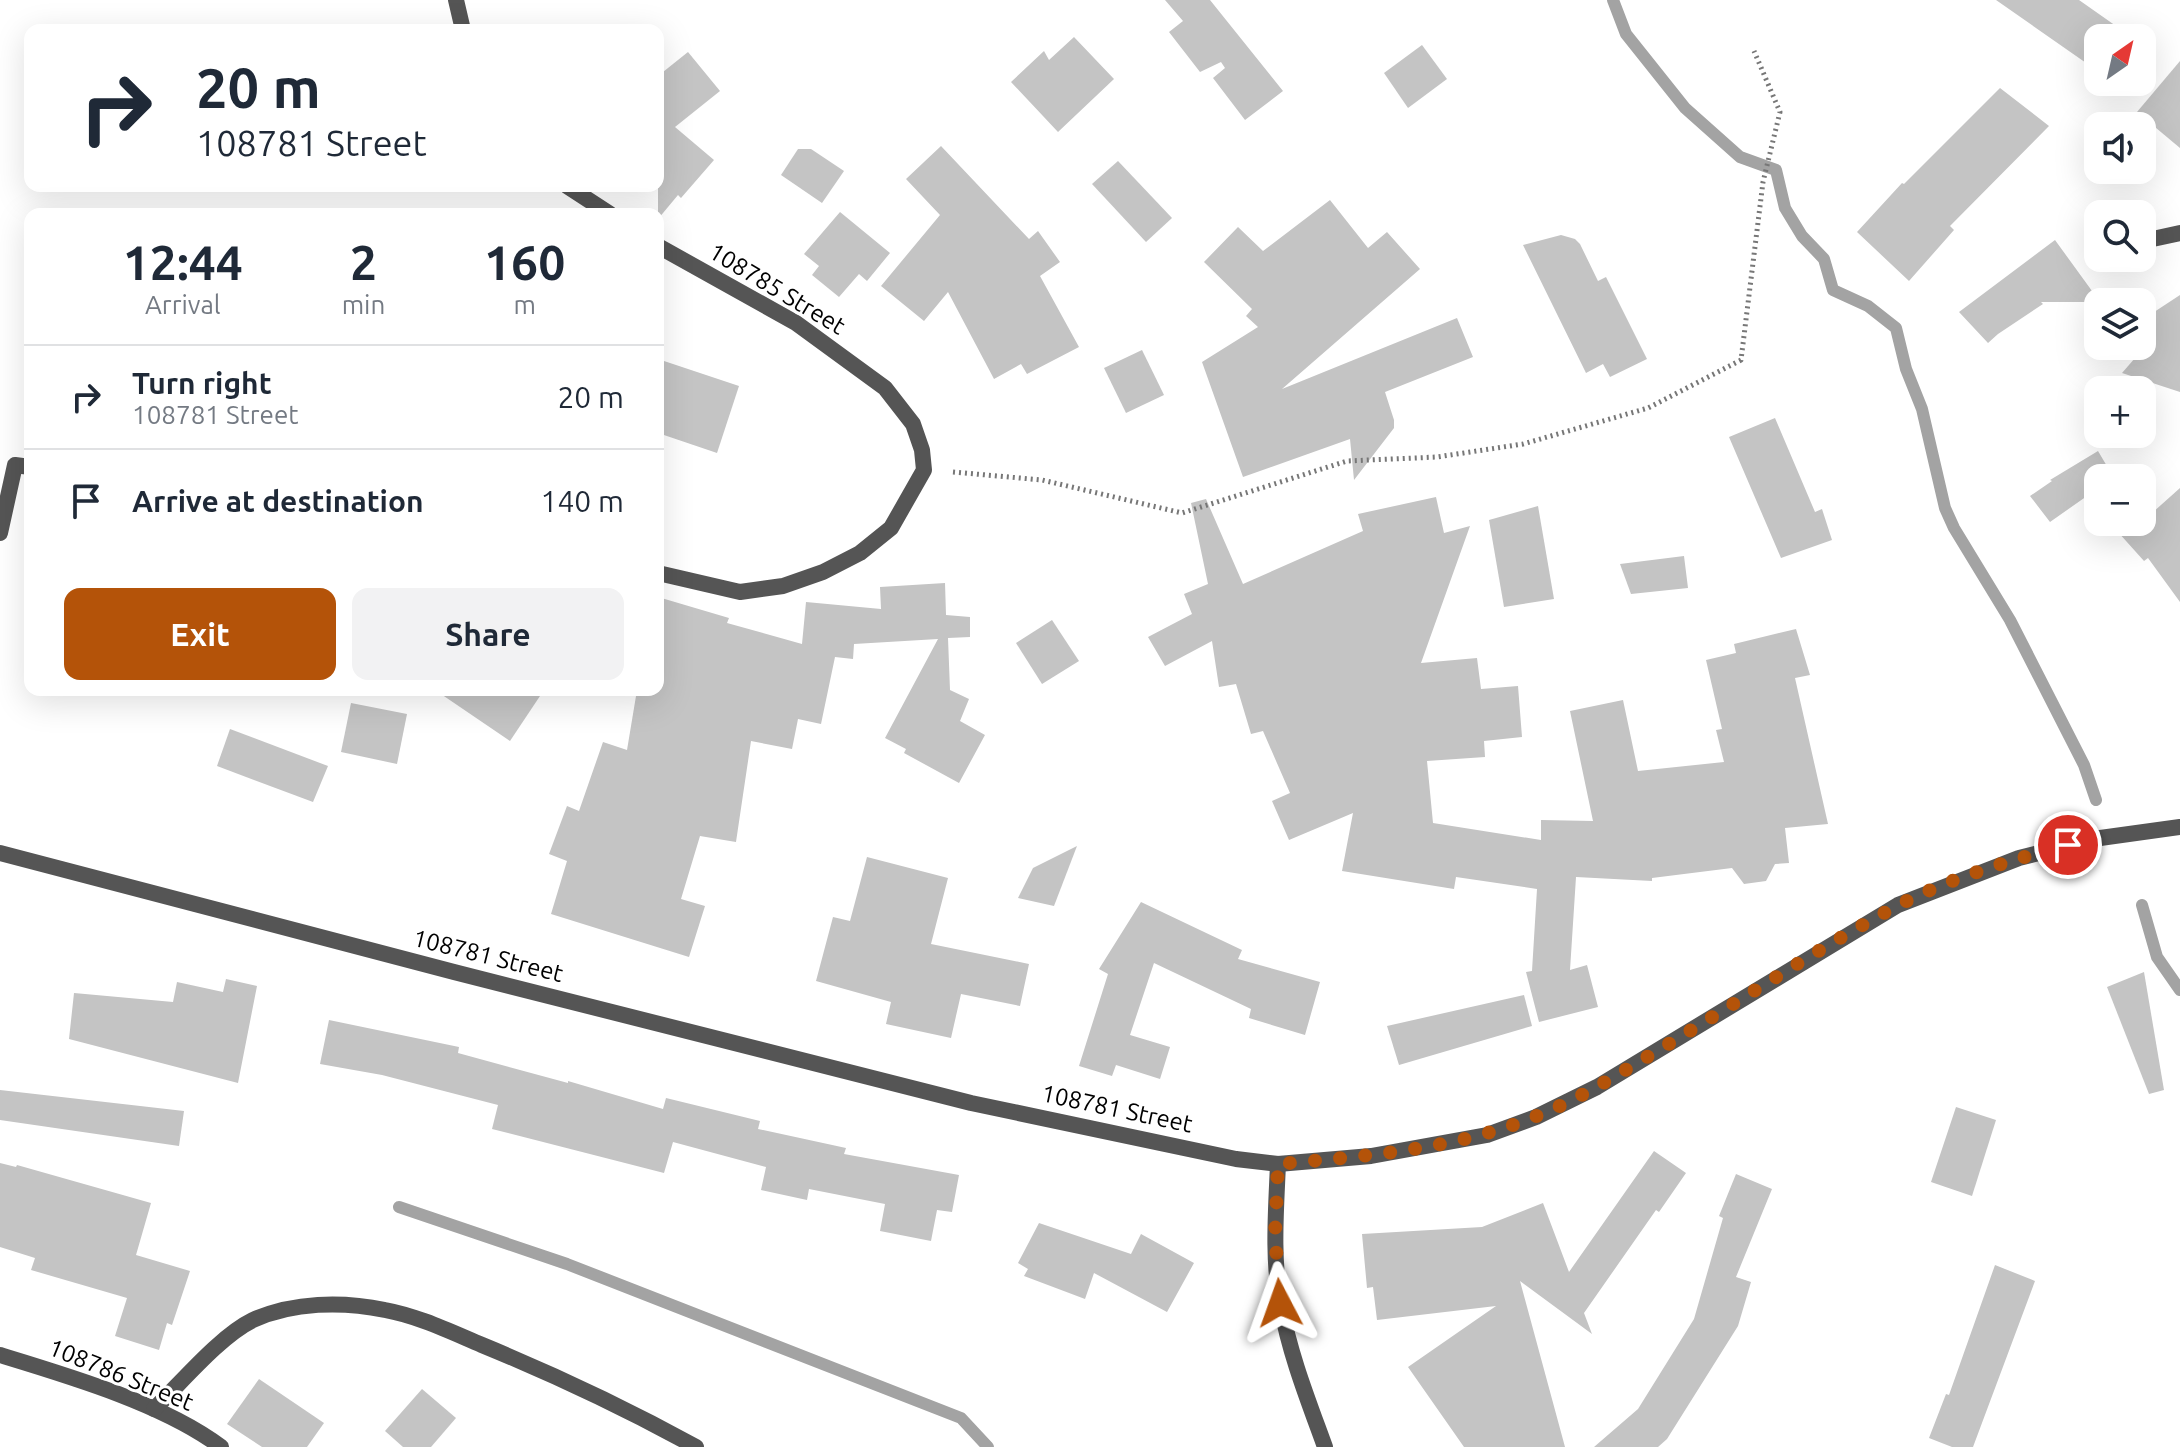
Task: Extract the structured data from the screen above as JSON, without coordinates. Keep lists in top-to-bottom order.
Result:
{
  "streets": {
    "street": ["108785 Street", "108781 Street", "108786 Street"]
  },
  "north": "top right",
  "page": {
    "map_buttons": ["+", "−"],
    "turn": ["20 m", "108781 Street"],
    "eta": [
      "12:44",
      "Arrival",
      "2",
      "min",
      "160",
      "m"
    ],
    "list": [
      {
        "name": "Turn right",
        "note": "108781 Street",
        "value": "20 m"
      },
      {
        "name": "Arrive at destination",
        "value": "140 m"
      }
    ],
    "buttons": ["Exit", "Share"]
  }
}
